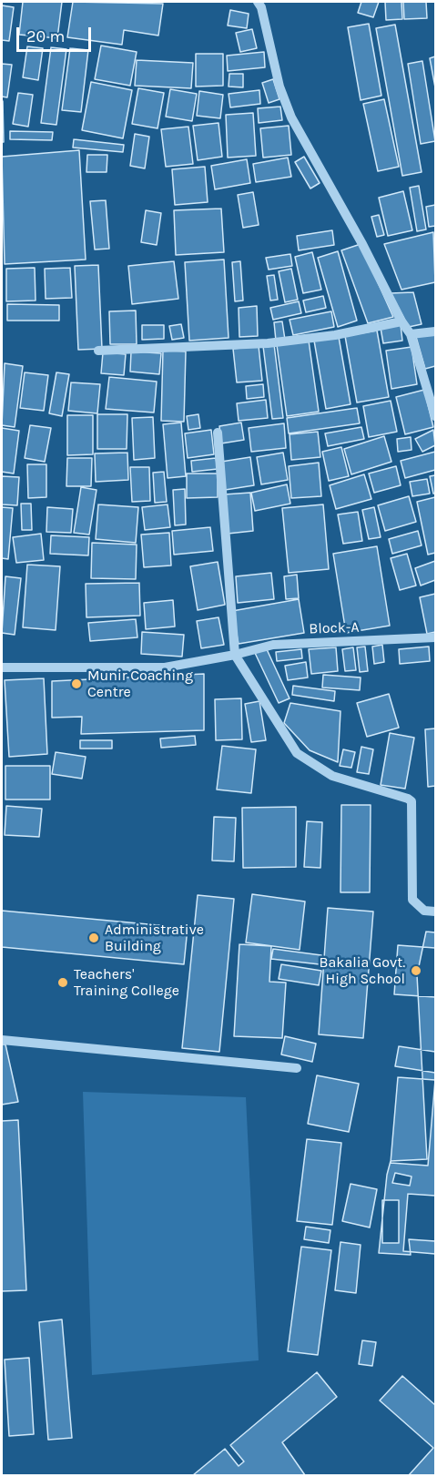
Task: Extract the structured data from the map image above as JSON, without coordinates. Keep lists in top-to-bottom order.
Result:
{
  "streets": {
    "street": ["Block-A"]
  },
  "places": [
    "Munir Coaching Centre",
    "Administrative Building",
    "Bakalia Govt. High School",
    "Teachers' Training College"
  ],
  "scale_bar": "20 m"
}
